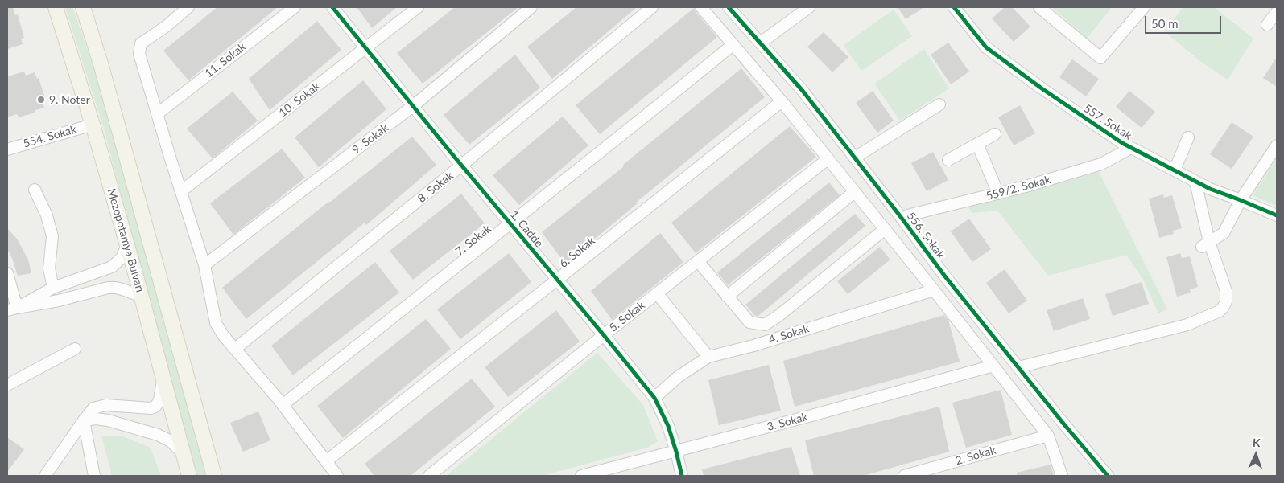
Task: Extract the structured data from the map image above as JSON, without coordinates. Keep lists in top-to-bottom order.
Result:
{
  "streets": {
    "main road": ["Mezopotamya Bulvarı"],
    "street": [
      "11. Sokak",
      "10. Sokak",
      "557. Sokak",
      "554. Sokak",
      "9. Sokak",
      "8. Sokak",
      "559/2. Sokak",
      "1. Cadde",
      "556. Sokak",
      "7. Sokak",
      "6. Sokak",
      "5. Sokak",
      "4. Sokak",
      "3. Sokak",
      "2. Sokak"
    ]
  },
  "crossings": [
    ["10. Sokak", "1. Cadde"],
    ["557. Sokak", "559/2. Sokak"],
    ["554. Sokak", "Mezopotamya Bulvarı"],
    ["9. Sokak", "1. Cadde"],
    ["8. Sokak", "1. Cadde"],
    ["559/2. Sokak", "556. Sokak"],
    ["1. Cadde", "7. Sokak"],
    ["1. Cadde", "6. Sokak"],
    ["1. Cadde", "5. Sokak"],
    ["1. Cadde", "4. Sokak"],
    ["1. Cadde", "3. Sokak"]
  ],
  "places": ["9. Noter"],
  "scale_bar": "50 m",
  "north": "top"
}
